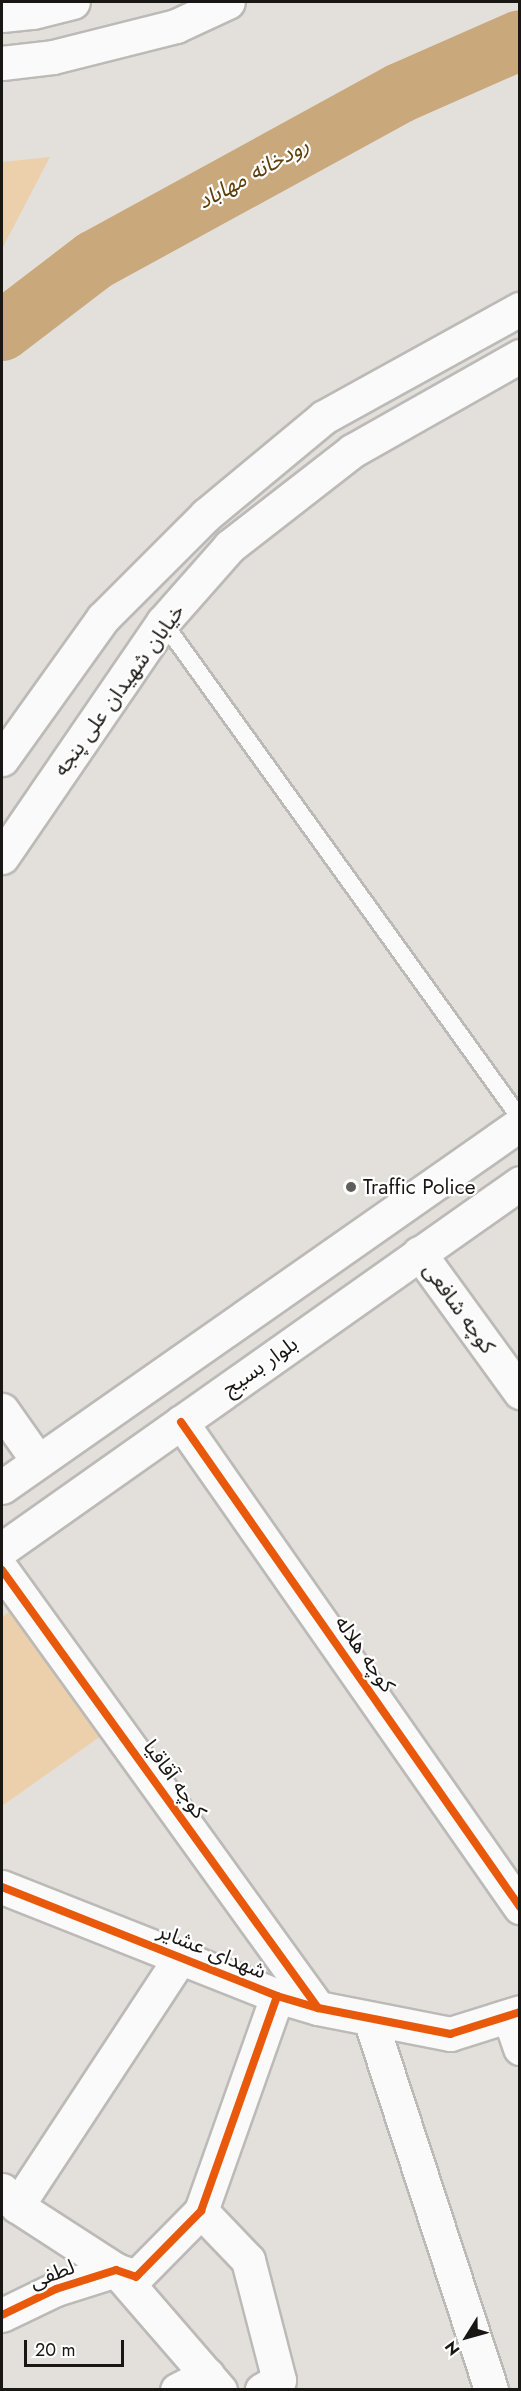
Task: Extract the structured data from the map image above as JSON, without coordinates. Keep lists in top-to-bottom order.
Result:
{
  "streets": {
    "street": [
      "خیابان شهیدان علی پنجه",
      "کوچه شافعی",
      "بلوار بسیج",
      "کوچه هلاله",
      "کوچه آقاقیا",
      "شهدای عشایر",
      "لطفی"
    ]
  },
  "crossings": [
    ["کوچه شافعی", "بلوار بسیج"],
    ["بلوار بسیج", "کوچه هلاله"],
    ["کوچه آقاقیا", "شهدای عشایر"]
  ],
  "water": ["رودخانه مهاباد"],
  "places": ["Traffic Police"],
  "scale_bar": "20 m",
  "north": "bottom left"
}
